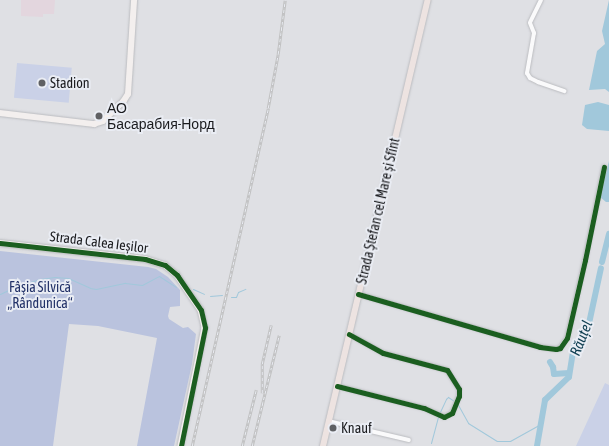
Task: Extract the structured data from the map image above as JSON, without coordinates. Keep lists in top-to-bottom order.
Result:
{
  "streets": {
    "main road": ["Strada Ștefan cel Mare și Sfînt"],
    "street": ["Strada Calea Ieșilor"]
  },
  "water": ["Răuțel"],
  "parks": ["Fâşia Silvică „Rândunica“"],
  "places": ["Stadion", "АО Басарабия-Норд", "Knauf"]
}
